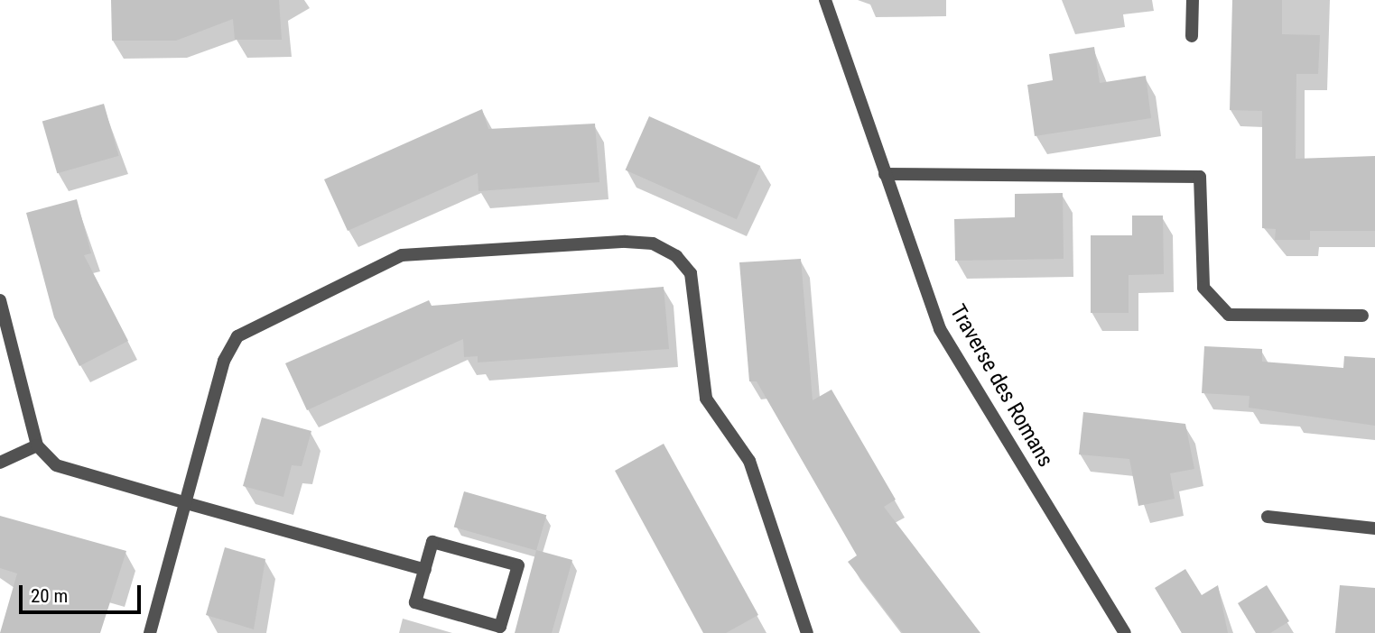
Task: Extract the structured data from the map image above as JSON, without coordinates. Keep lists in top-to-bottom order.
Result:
{
  "streets": {
    "street": ["Traverse des Romans"]
  },
  "scale_bar": "20 m"
}
